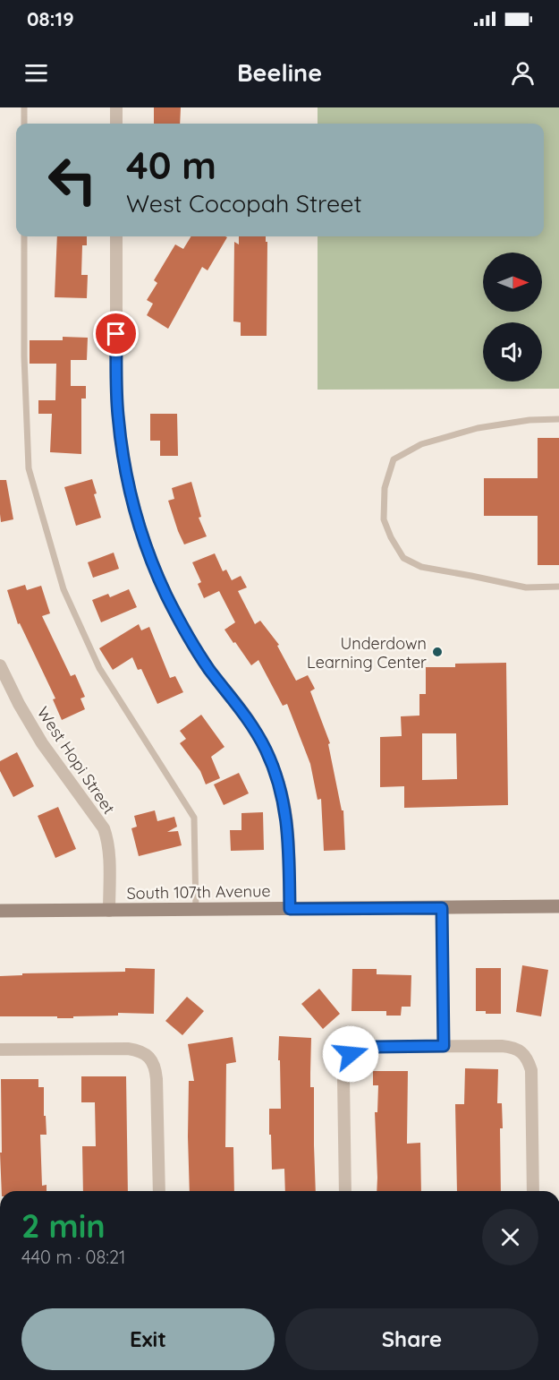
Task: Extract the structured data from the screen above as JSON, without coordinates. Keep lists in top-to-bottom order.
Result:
{
  "streets": {
    "main road": ["South 107th Avenue"],
    "street": ["West Hopi Street"]
  },
  "crossings": [
    ["West Hopi Street", "South 107th Avenue"]
  ],
  "places": ["Underdown Learning Center"],
  "north": "right",
  "page": {
    "status": "08:19",
    "header": "Beeline",
    "turn": ["40 m", "West Cocopah Street"],
    "heading": ["2 min", "440 m · 08:21"],
    "buttons": ["Exit", "Share"]
  }
}
